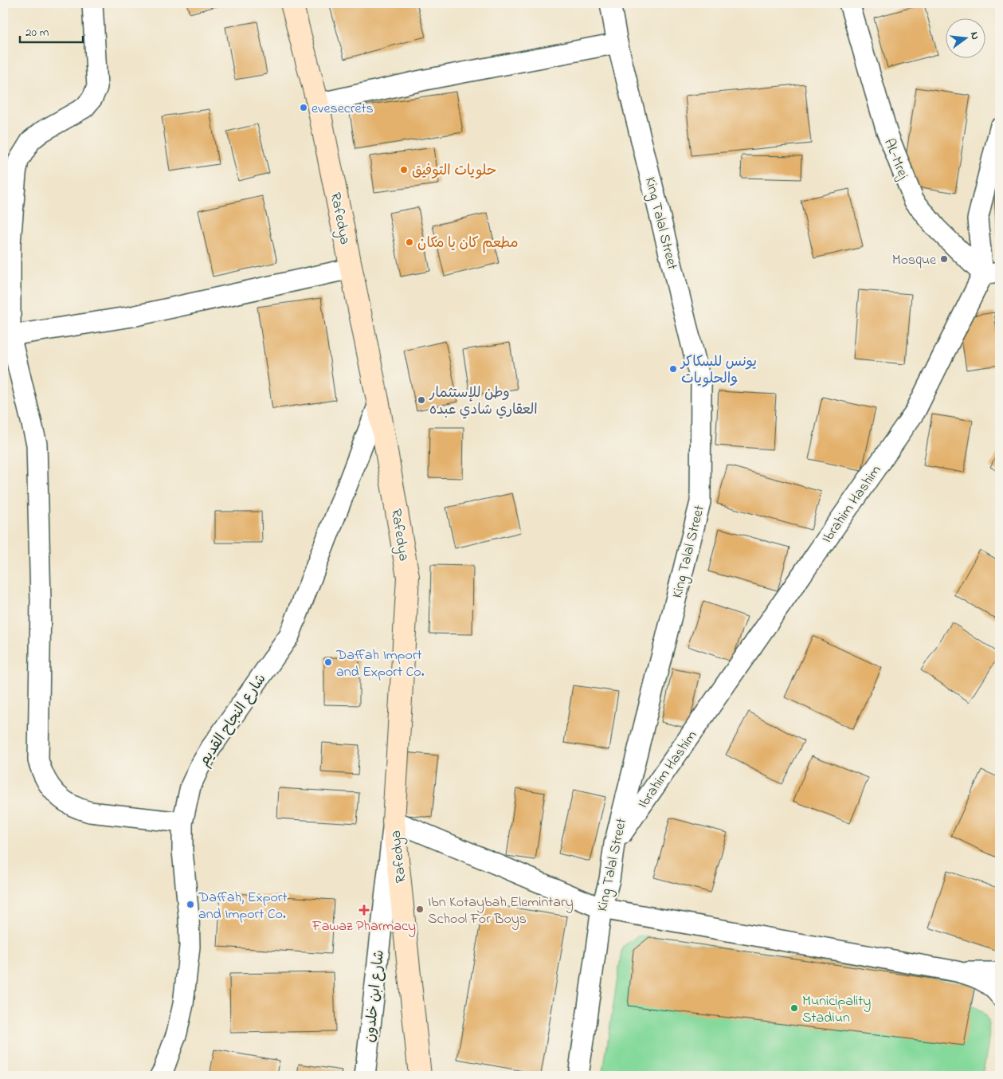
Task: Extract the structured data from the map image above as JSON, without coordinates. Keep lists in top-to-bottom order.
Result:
{
  "streets": {
    "main road": ["Rafedya"],
    "street": [
      "AL-Mrej",
      "King Talal Street",
      "Ibrahim Hashim",
      "شارع النجاح القديم",
      "شارع ابن خلدون"
    ]
  },
  "crossings": [
    ["AL-Mrej", "Ibrahim Hashim"],
    ["Rafedya", "شارع النجاح القديم"],
    ["Rafedya", "شارع ابن خلدون"],
    ["King Talal Street", "Ibrahim Hashim"]
  ],
  "places": {
    "other": [
      "evesecrets",
      "حلويات التوفيق",
      "مطعم كان يا مكان",
      "Mosque",
      "يونس للسكاكر والحلويات",
      "وطن للإستثمار العقاري شادي عبده",
      "Daffah Import and Export Co.",
      "Daffah, Export and Import Co.",
      "Ibn Kotaybah Elemintary School For Boys",
      "Municipality Stadiun"
    ],
    "health": ["Fawaz Pharmacy"]
  },
  "scale_bar": "20 m",
  "north": "right"
}
